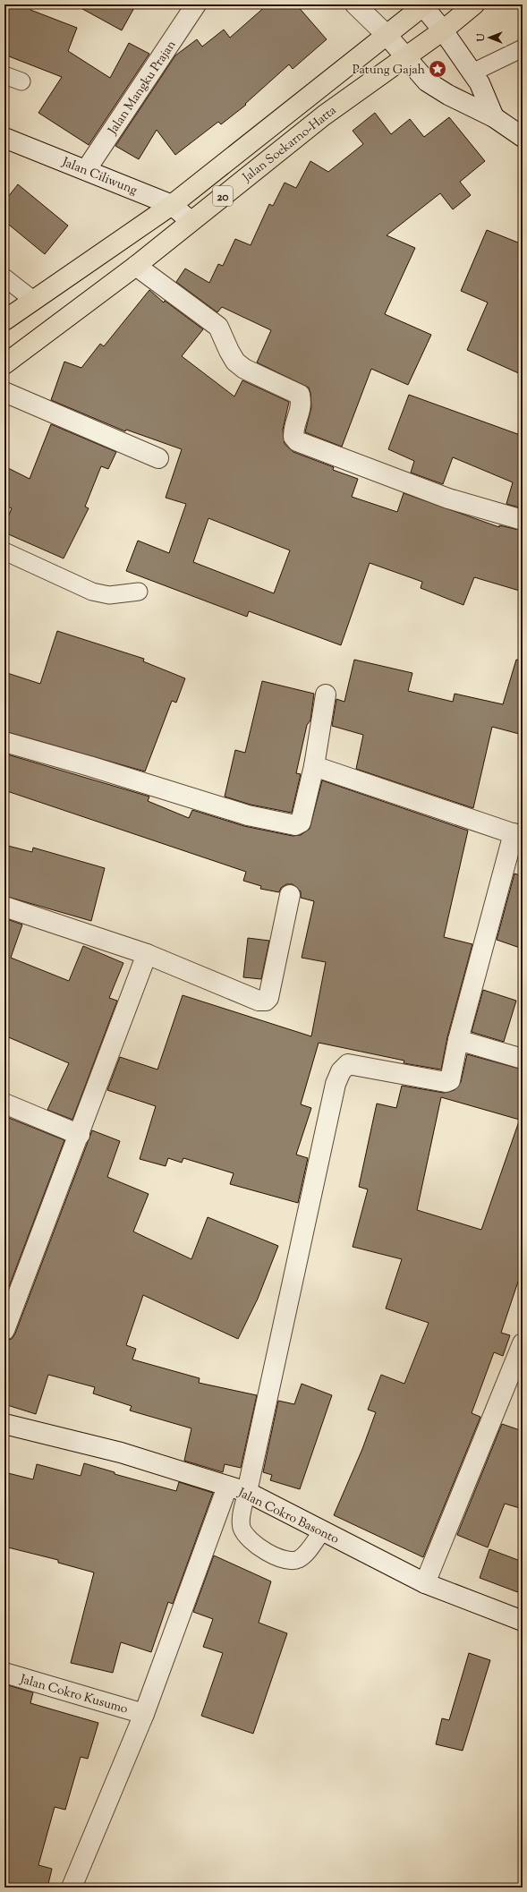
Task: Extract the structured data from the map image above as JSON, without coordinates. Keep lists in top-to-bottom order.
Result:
{
  "streets": {
    "highway": ["Jalan Soekarno-Hatta", "20"],
    "street": [
      "Jalan Mangku Prajan",
      "Jalan Ciliwung",
      "Jalan Cokro Basonto",
      "Jalan Cokro Kusumo"
    ]
  },
  "crossings": [
    ["Jalan Mangku Prajan", "Jalan Ciliwung"],
    ["Jalan Soekarno-Hatta", "Jalan Ciliwung"]
  ],
  "places": {
    "place": ["Patung Gajah"]
  },
  "north": "left"
}
